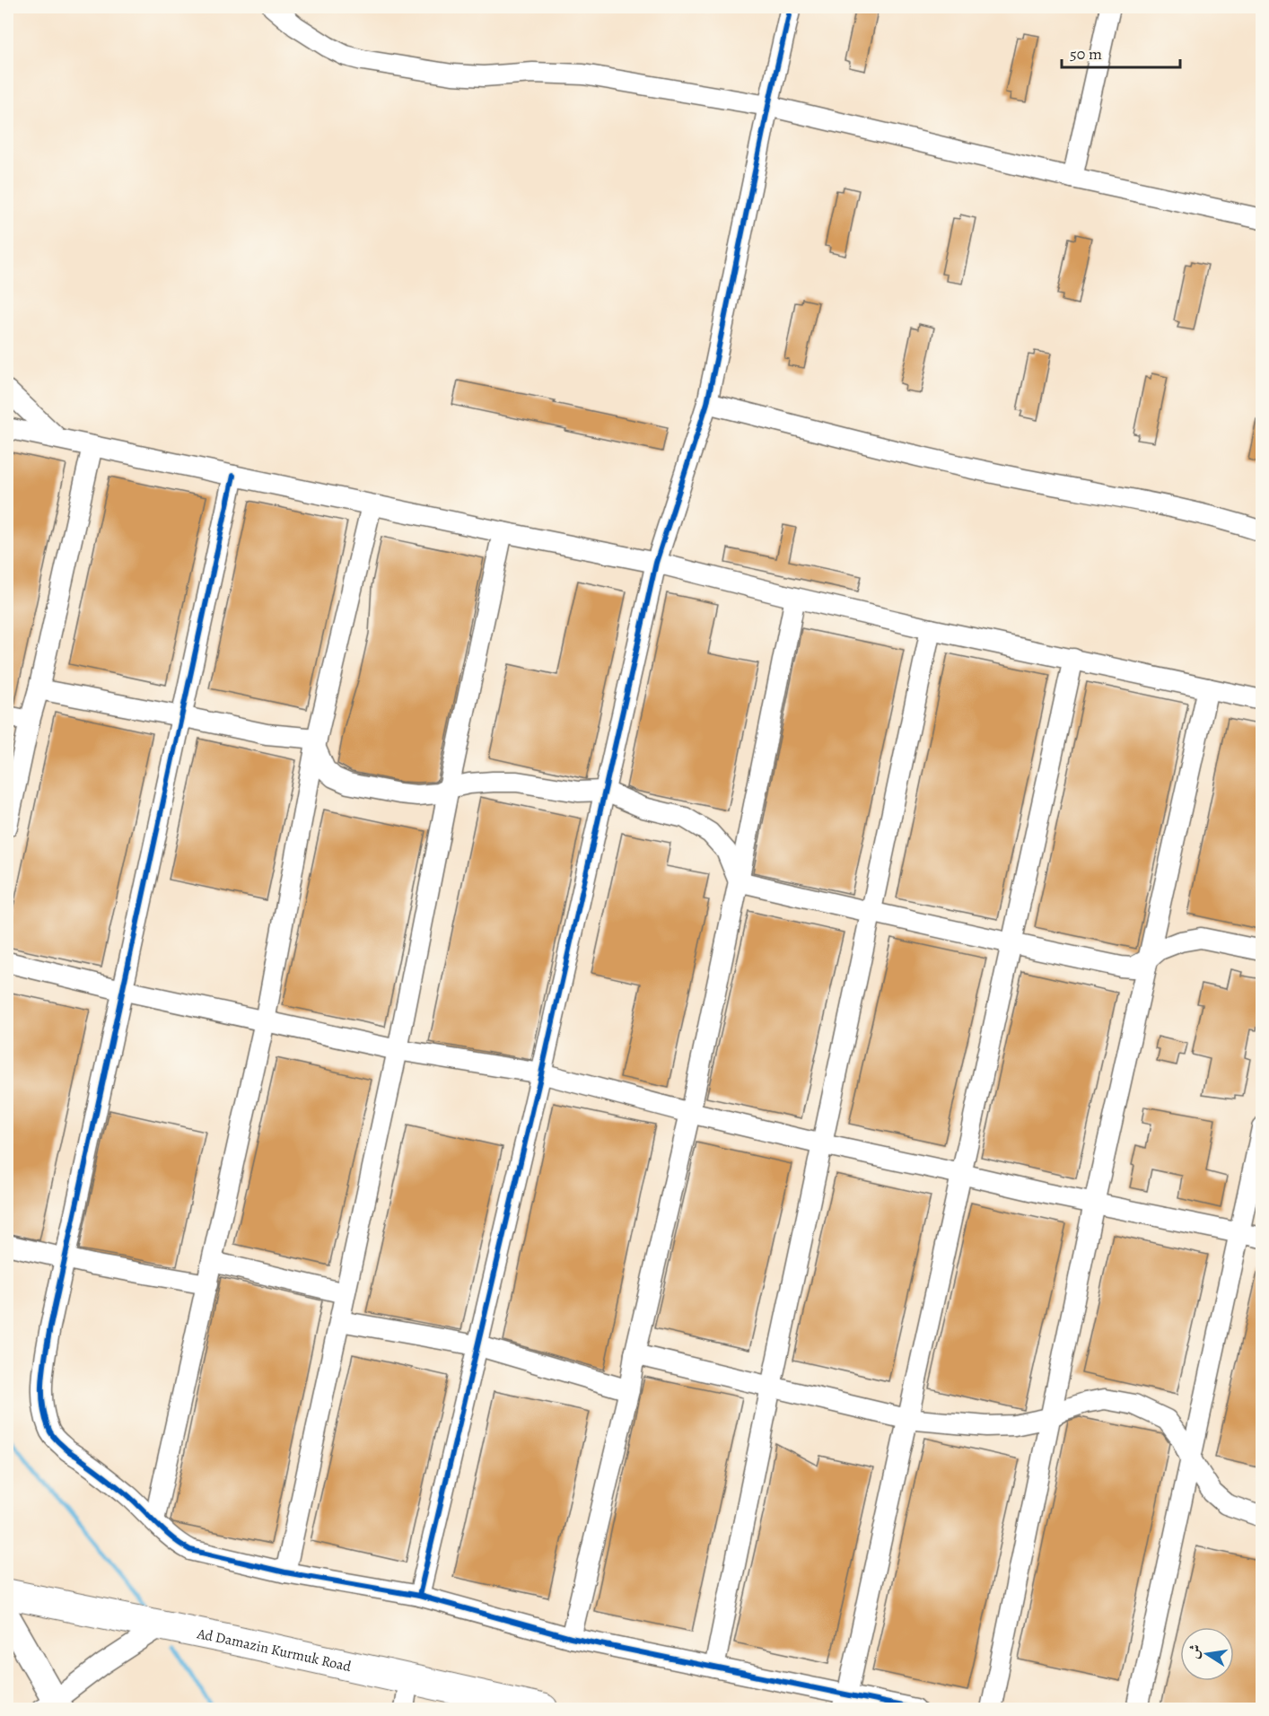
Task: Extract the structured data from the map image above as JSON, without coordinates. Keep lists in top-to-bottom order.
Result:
{
  "streets": {
    "highway": ["Ad Damazin Kurmuk Road"]
  },
  "scale_bar": "50 m",
  "north": "left"
}
